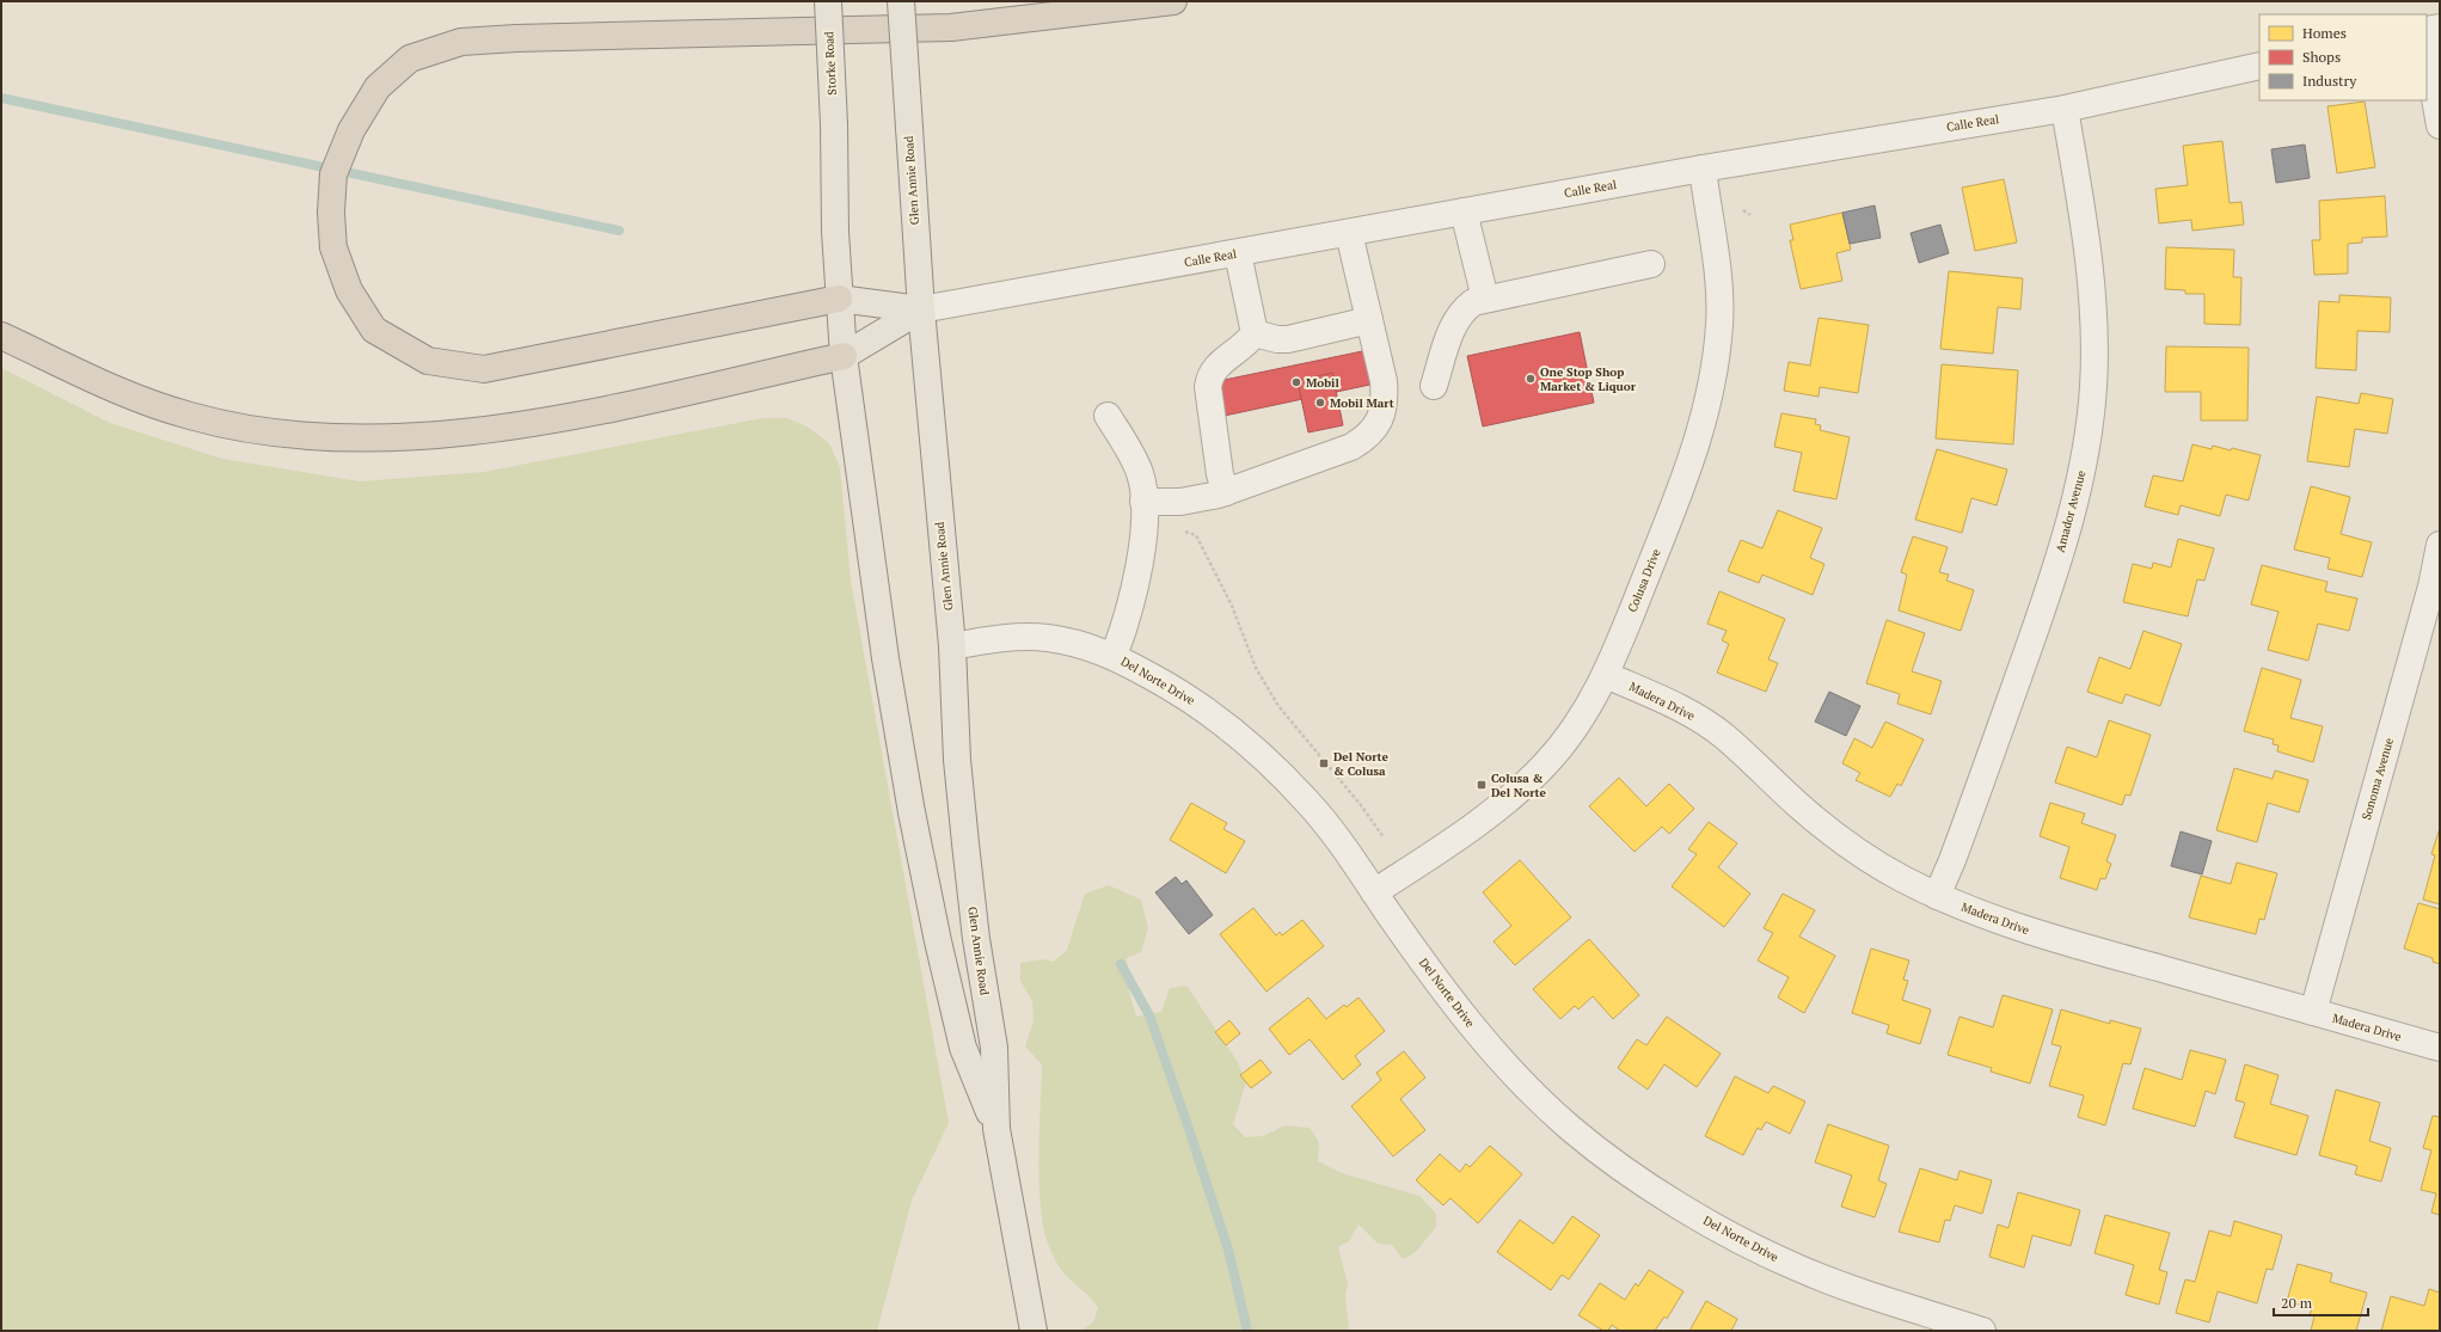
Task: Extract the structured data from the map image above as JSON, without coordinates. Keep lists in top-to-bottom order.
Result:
{
  "streets": {
    "main road": ["Storke Road", "Glen Annie Road"],
    "street": [
      "Calle Real",
      "Amador Avenue",
      "Colusa Drive",
      "Del Norte Drive",
      "Madera Drive",
      "Sonoma Avenue"
    ]
  },
  "crossings": [
    ["Storke Road", "Glen Annie Road"],
    ["Calle Real", "Glen Annie Road"],
    ["Calle Real", "Amador Avenue"],
    ["Calle Real", "Colusa Drive"],
    ["Glen Annie Road", "Del Norte Drive"],
    ["Amador Avenue", "Madera Drive"],
    ["Colusa Drive", "Del Norte Drive"],
    ["Colusa Drive", "Madera Drive"],
    ["Madera Drive", "Sonoma Avenue"]
  ],
  "places": {
    "other": ["One Stop Shop Market & Liquor", "Mobil", "Mobil Mart"],
    "transit": ["Del Norte & Colusa", "Colusa & Del Norte"]
  },
  "legend": ["Homes", "Shops", "Industry"],
  "scale_bar": "20 m"
}
